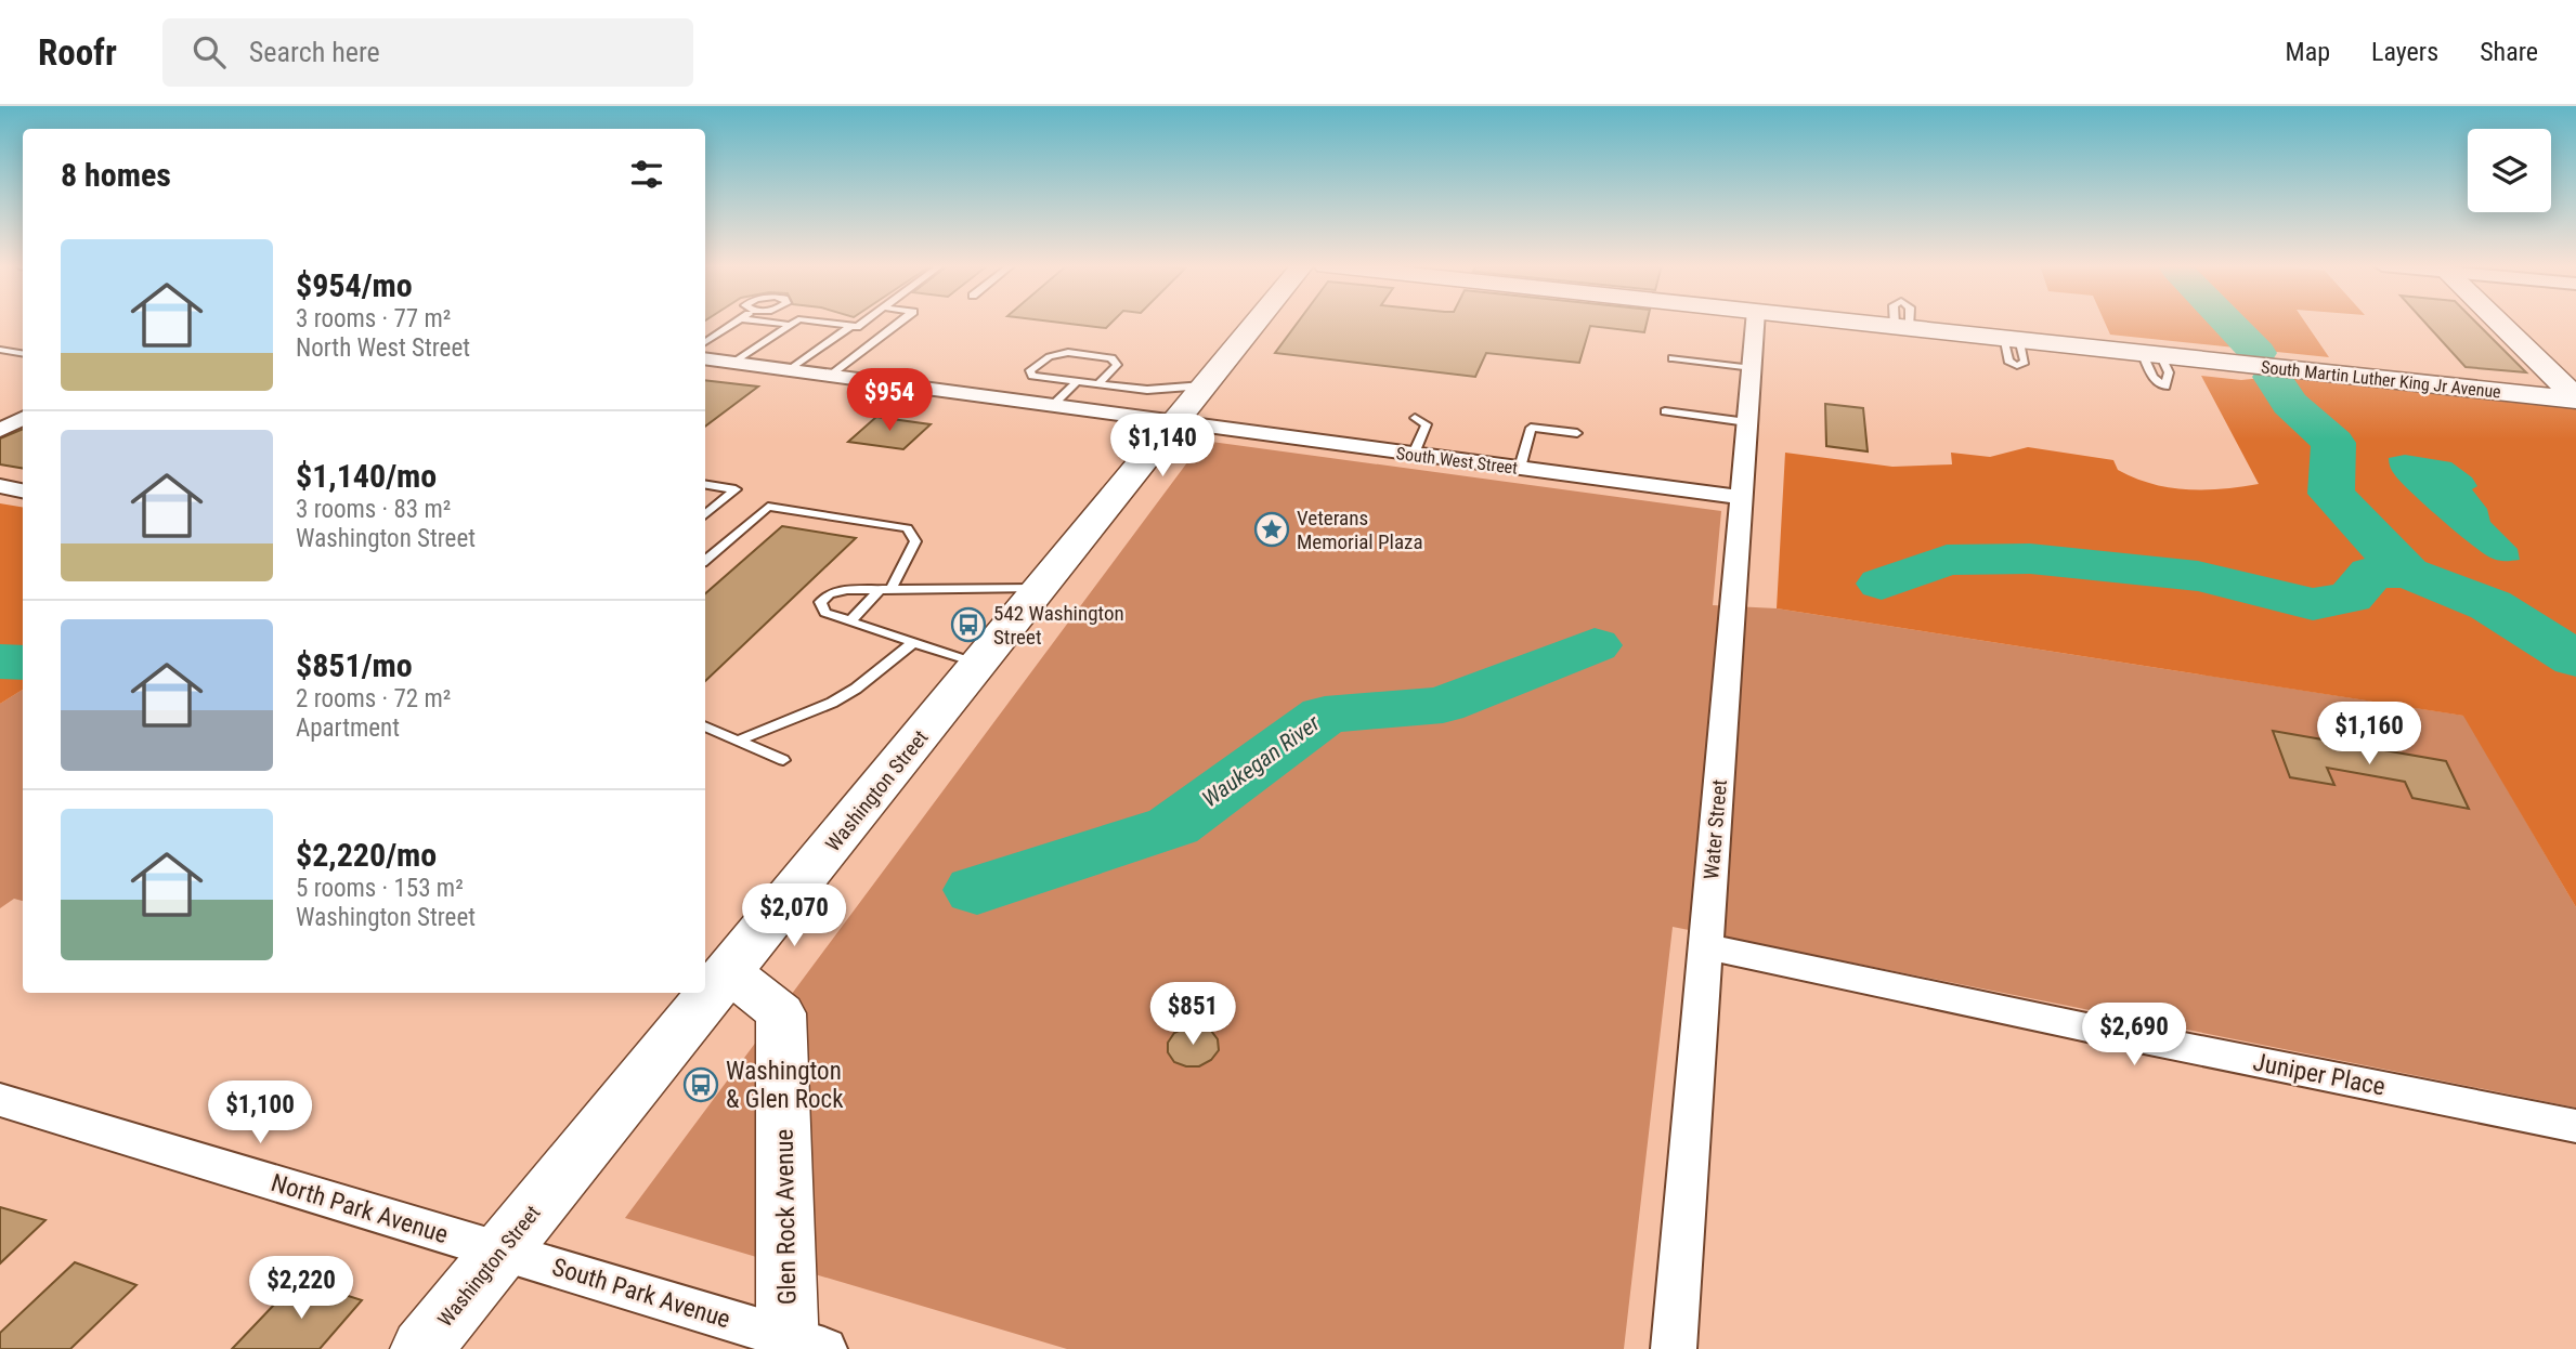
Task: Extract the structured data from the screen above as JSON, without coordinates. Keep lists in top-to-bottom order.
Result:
{
  "streets": {
    "street": [
      "South Martin Luther King Jr Avenue",
      "South West Street",
      "Washington Street",
      "Water Street",
      "Juniper Place",
      "North Park Avenue",
      "Glen Rock Avenue",
      "South Park Avenue"
    ]
  },
  "crossings": [
    ["South West Street", "Washington Street"],
    ["South West Street", "Water Street"],
    ["Washington Street", "North Park Avenue"],
    ["Washington Street", "Glen Rock Avenue"],
    ["Washington Street", "South Park Avenue"],
    ["Water Street", "Juniper Place"],
    ["North Park Avenue", "South Park Avenue"],
    ["Glen Rock Avenue", "South Park Avenue"]
  ],
  "water": ["Waukegan River"],
  "places": {
    "place": ["Veterans Memorial Plaza"],
    "bus stop": ["542 Washington Street", "Washington & Glen Rock"]
  },
  "page": {
    "header": "Roofr",
    "search": "Search here",
    "nav": ["Map", "Layers", "Share"],
    "heading": "8 homes",
    "list": [
      {
        "name": "$954/mo",
        "note": "3 rooms · 77 m² · North West Street"
      },
      {
        "name": "$1,140/mo",
        "note": "3 rooms · 83 m² · Washington Street"
      },
      {
        "name": "$851/mo",
        "note": "2 rooms · 72 m² · Apartment"
      },
      {
        "name": "$2,220/mo",
        "note": "5 rooms · 153 m² · Washington Street"
      }
    ],
    "price": [
      "$954",
      "$1,140",
      "$1,160",
      "$2,070",
      "$851",
      "$2,690",
      "$1,100",
      "$2,220"
    ]
  }
}
